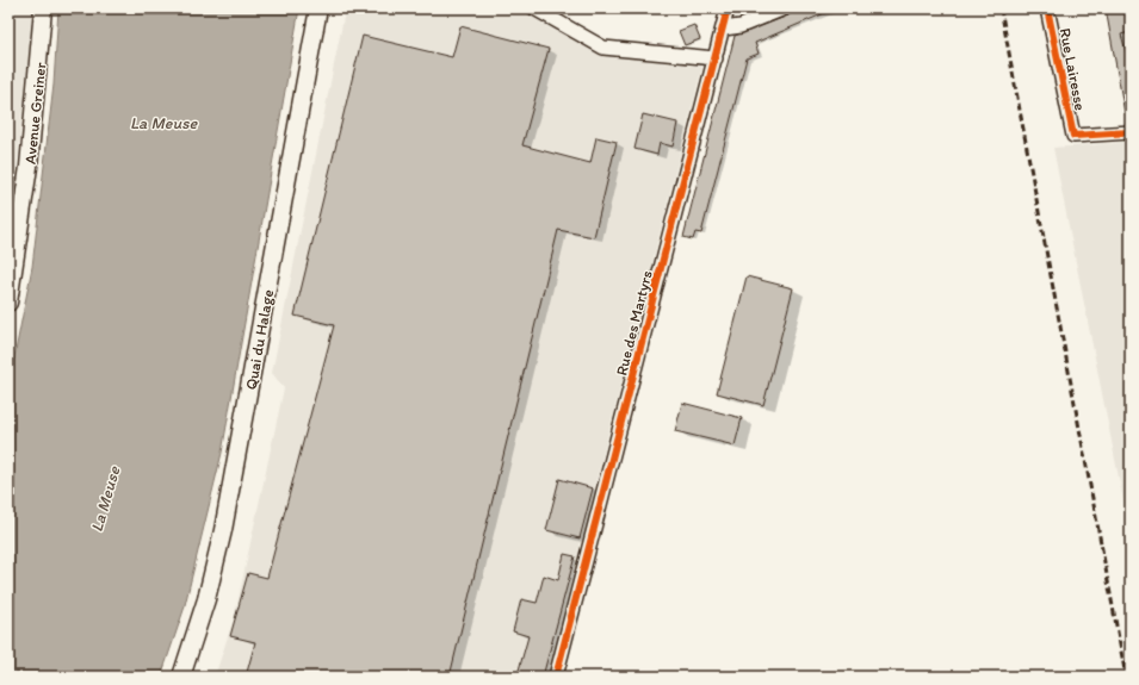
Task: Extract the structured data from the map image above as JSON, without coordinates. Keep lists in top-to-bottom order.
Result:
{
  "streets": {
    "main road": ["Avenue Greiner", "Quai du Halage"],
    "street": ["Rue Lairesse", "Rue des Martyrs"]
  },
  "water": ["La Meuse"]
}
